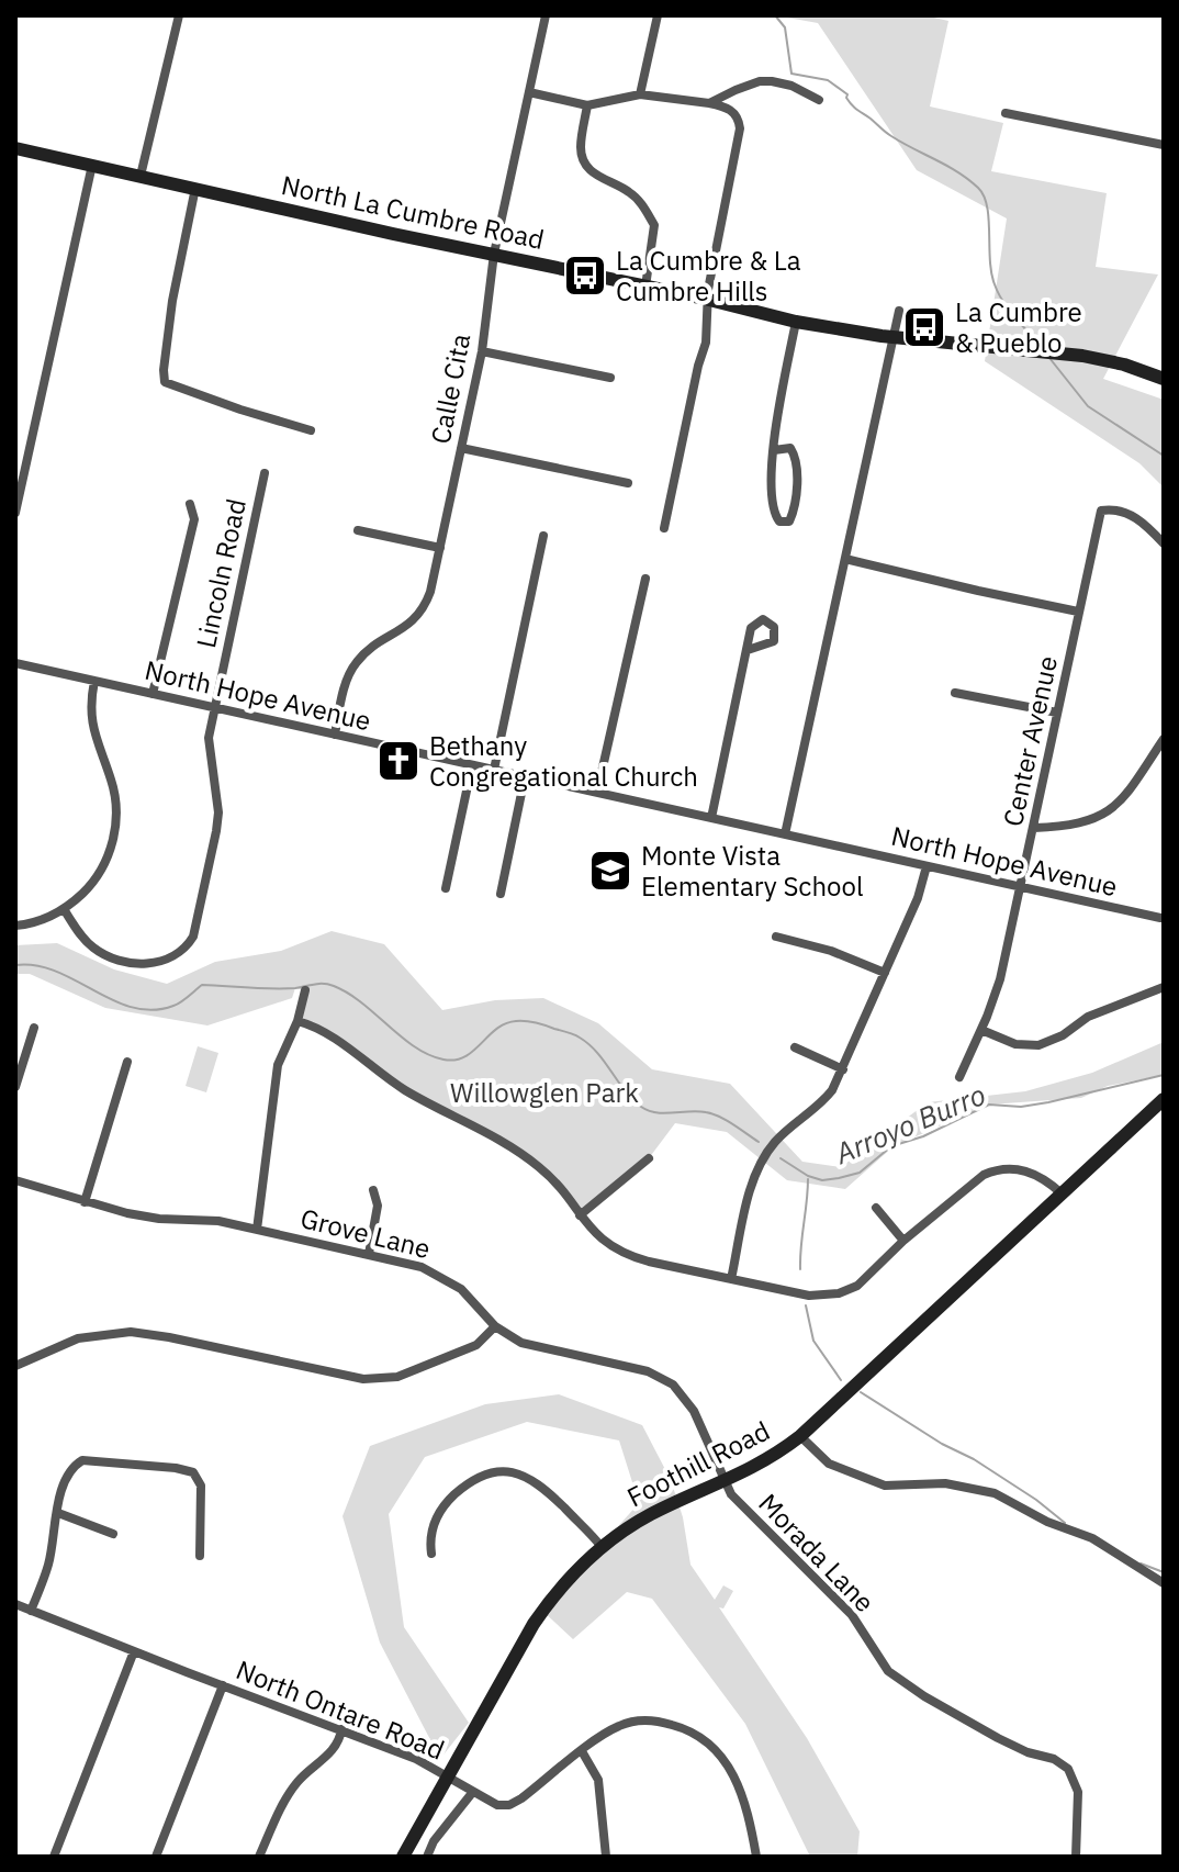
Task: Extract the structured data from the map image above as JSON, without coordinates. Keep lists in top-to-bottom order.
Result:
{
  "streets": {
    "street": [
      "North La Cumbre Road",
      "Calle Cita",
      "Lincoln Road",
      "North Hope Avenue",
      "Center Avenue",
      "Grove Lane",
      "Foothill Road",
      "Morada Lane",
      "North Ontare Road"
    ]
  },
  "crossings": [
    ["North La Cumbre Road", "Calle Cita"],
    ["Calle Cita", "North Hope Avenue"],
    ["Lincoln Road", "North Hope Avenue"],
    ["North Hope Avenue", "Center Avenue"],
    ["Grove Lane", "Foothill Road"],
    ["Grove Lane", "Morada Lane"],
    ["Foothill Road", "Morada Lane"],
    ["Foothill Road", "North Ontare Road"]
  ],
  "water": ["Arroyo Burro"],
  "parks": ["Willowglen Park"],
  "places": {
    "bus stop": ["La Cumbre & La Cumbre Hills", "La Cumbre & Pueblo"],
    "church": ["Bethany Congregational Church"],
    "school or university": ["Monte Vista Elementary School"]
  }
}
